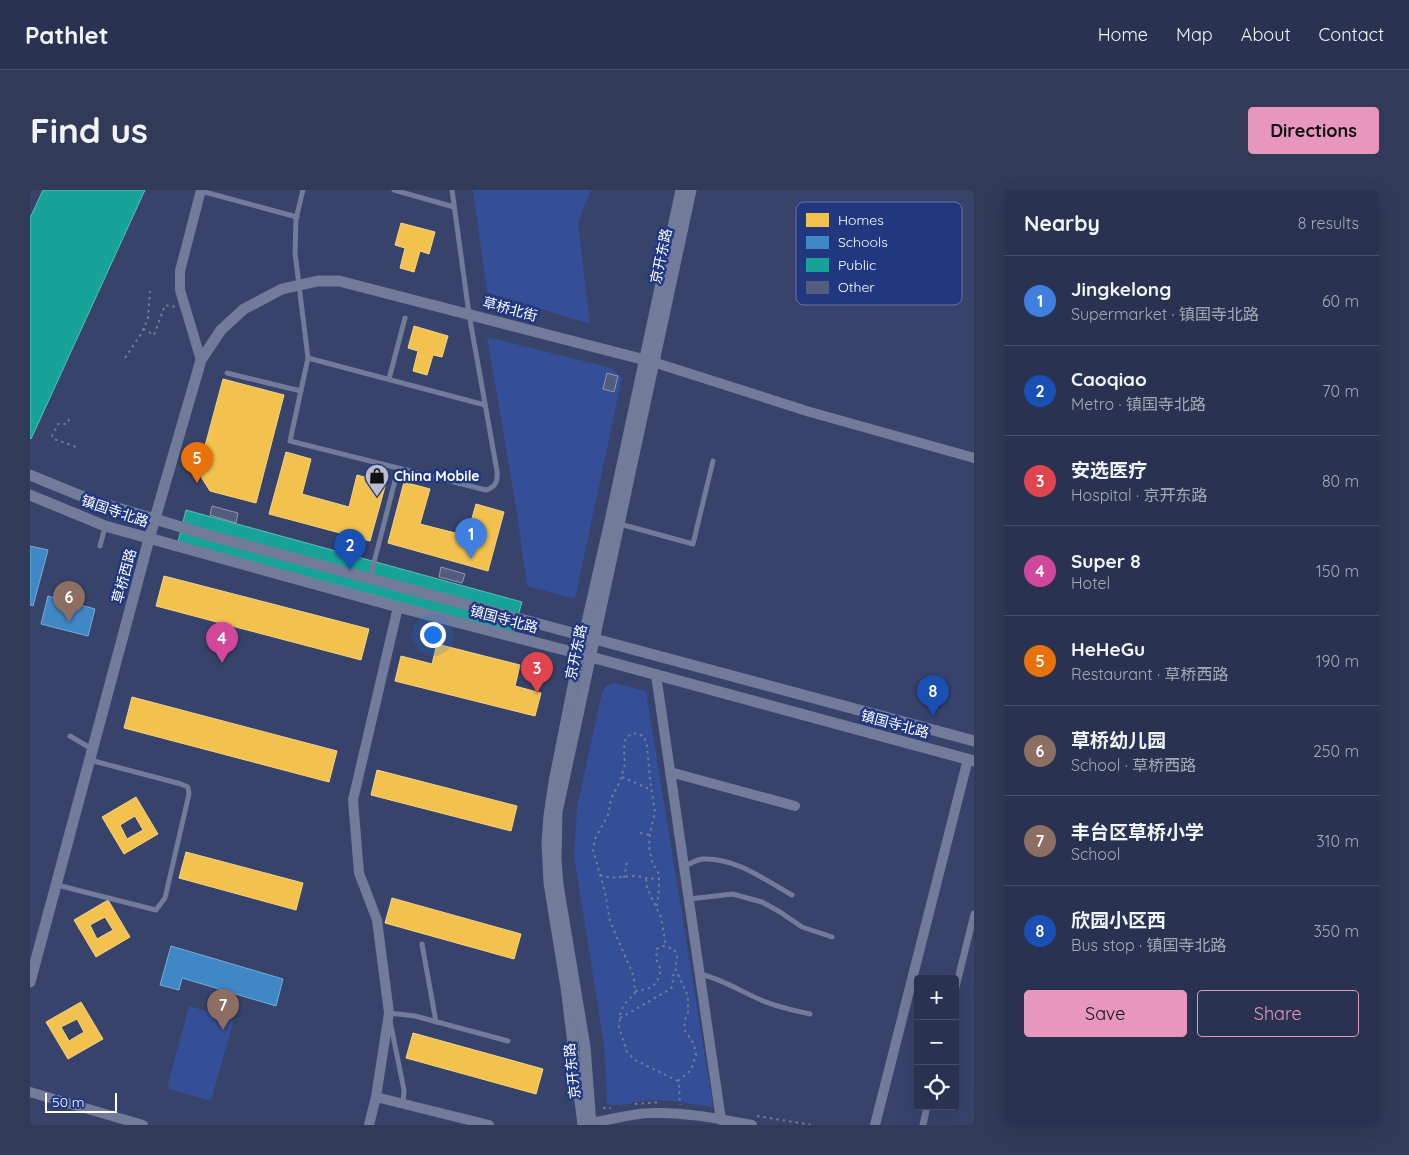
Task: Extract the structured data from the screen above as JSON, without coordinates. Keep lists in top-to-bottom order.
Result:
{
  "streets": {
    "street": [
      "京开东路",
      "草桥北街",
      "镇国寺北路",
      "草桥西路"
    ]
  },
  "crossings": [
    ["京开东路", "草桥北街"],
    ["京开东路", "镇国寺北路"],
    ["草桥北街", "草桥西路"],
    ["镇国寺北路", "草桥西路"]
  ],
  "places": {
    "shop": ["China Mobile"]
  },
  "legend": [
    "Homes",
    "Schools",
    "Public",
    "Other"
  ],
  "scale_bar": "50 m",
  "page": {
    "header": "Pathlet",
    "nav": [
      "Home",
      "Map",
      "About",
      "Contact"
    ],
    "buttons": [
      "Directions",
      ["Save", "Share"]
    ],
    "title": "Find us",
    "heading": ["Nearby", "8 results"],
    "list": [
      {
        "mark": "1",
        "name": "Jingkelong",
        "note": "Supermarket · 镇国寺北路",
        "value": "60 m"
      },
      {
        "mark": "2",
        "name": "Caoqiao",
        "note": "Metro · 镇国寺北路",
        "value": "70 m"
      },
      {
        "mark": "3",
        "name": "安选医疗",
        "note": "Hospital · 京开东路",
        "value": "80 m"
      },
      {
        "mark": "4",
        "name": "Super 8",
        "note": "Hotel",
        "value": "150 m"
      },
      {
        "mark": "5",
        "name": "HeHeGu",
        "note": "Restaurant · 草桥西路",
        "value": "190 m"
      },
      {
        "mark": "6",
        "name": "草桥幼儿园",
        "note": "School · 草桥西路",
        "value": "250 m"
      },
      {
        "mark": "7",
        "name": "丰台区草桥小学",
        "note": "School",
        "value": "310 m"
      },
      {
        "mark": "8",
        "name": "欣园小区西",
        "note": "Bus stop · 镇国寺北路",
        "value": "350 m"
      }
    ],
    "pins": [
      "5",
      "1",
      "2",
      "6",
      "4",
      "3",
      "8",
      "7"
    ],
    "map_buttons": ["+", "−"],
    "scale": "50 m"
  }
}
